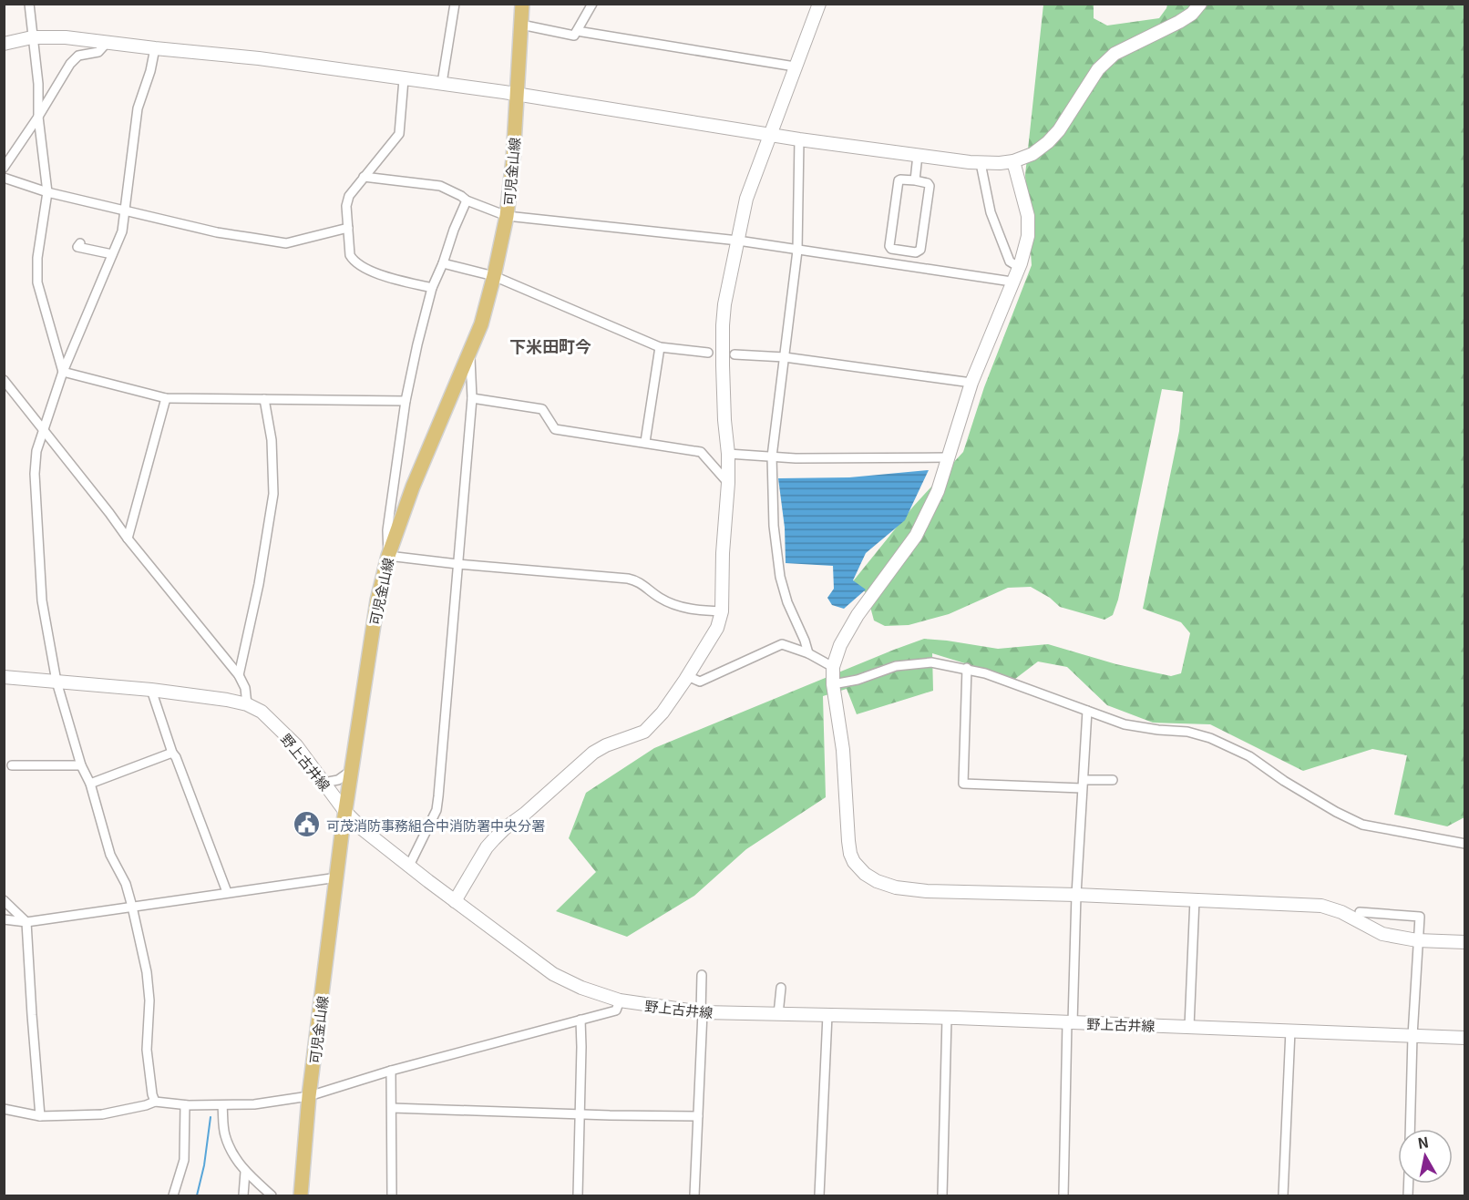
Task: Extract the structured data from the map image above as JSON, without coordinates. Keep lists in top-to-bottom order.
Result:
{
  "streets": {
    "main road": ["可児金山線"],
    "street": ["野上古井線"]
  },
  "crossings": [
    ["可児金山線", "野上古井線"]
  ],
  "districts": ["下米田町今"],
  "places": {
    "public building": ["可茂消防事務組合中消防署中央分署"]
  },
  "north": "top"
}
